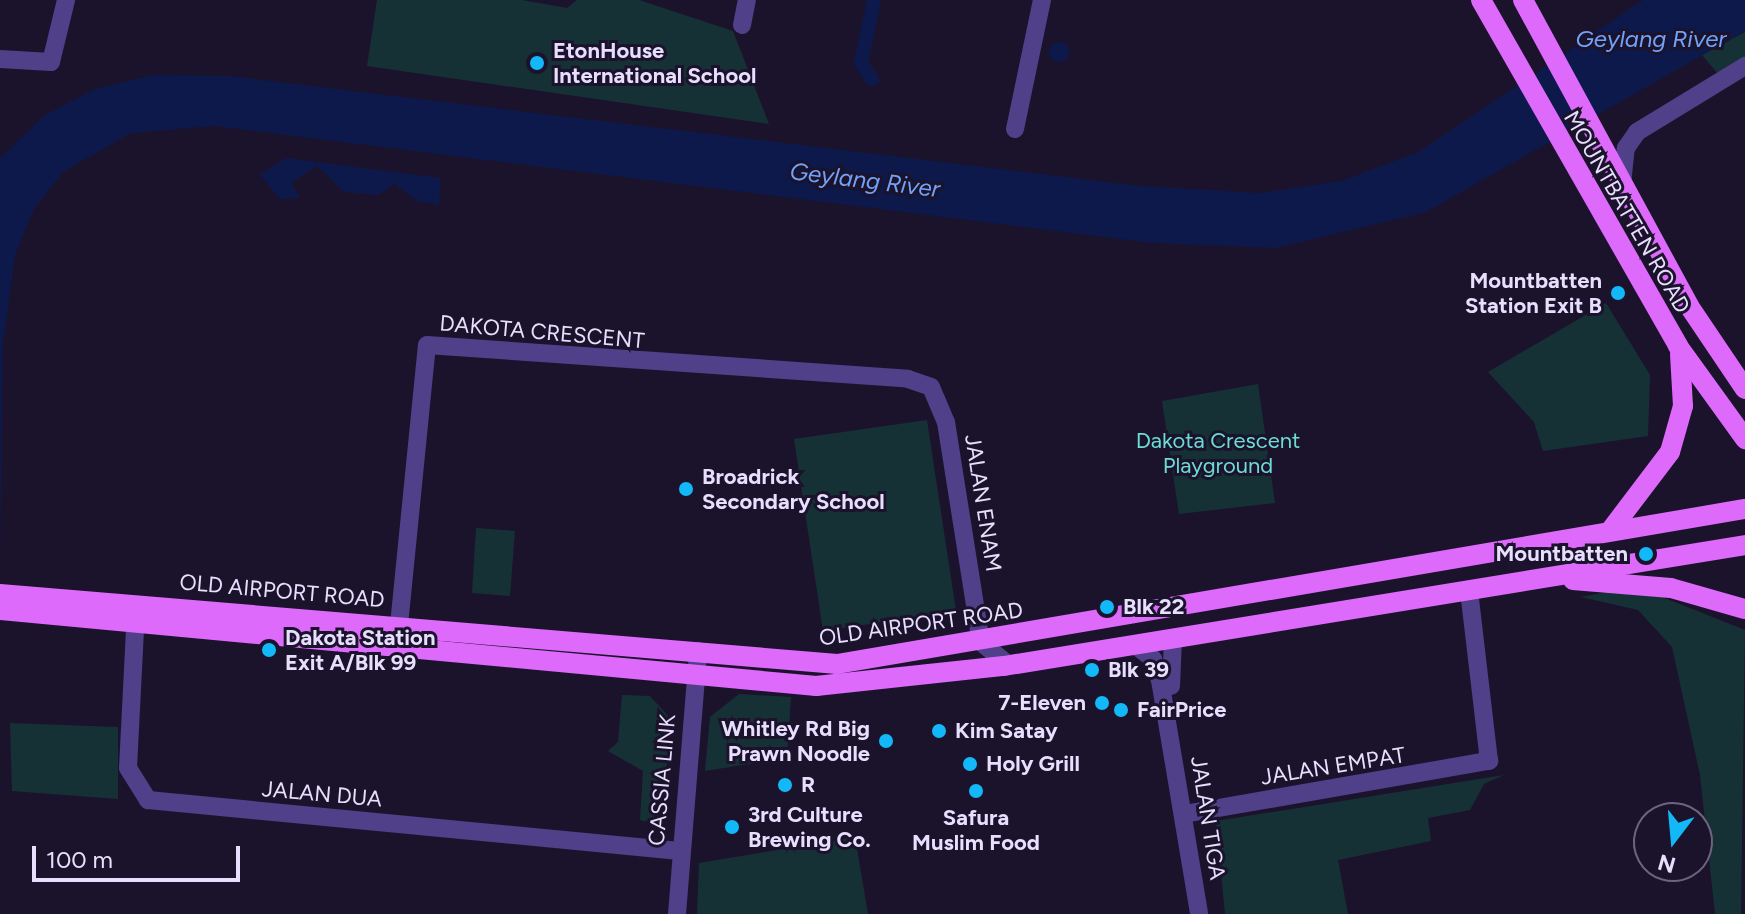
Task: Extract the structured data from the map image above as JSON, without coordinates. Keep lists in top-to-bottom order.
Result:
{
  "streets": {
    "main road": ["MOUNTBATTEN ROAD", "OLD AIRPORT ROAD"],
    "street": [
      "DAKOTA CRESCENT",
      "JALAN ENAM",
      "JALAN EMPAT",
      "CASSIA LINK",
      "JALAN DUA",
      "JALAN TIGA"
    ]
  },
  "crossings": [
    ["DAKOTA CRESCENT", "JALAN ENAM"],
    ["DAKOTA CRESCENT", "OLD AIRPORT ROAD"],
    ["JALAN ENAM", "OLD AIRPORT ROAD"],
    ["OLD AIRPORT ROAD", "JALAN EMPAT"],
    ["OLD AIRPORT ROAD", "CASSIA LINK"],
    ["OLD AIRPORT ROAD", "JALAN DUA"],
    ["OLD AIRPORT ROAD", "JALAN TIGA"],
    ["JALAN EMPAT", "JALAN TIGA"],
    ["CASSIA LINK", "JALAN DUA"]
  ],
  "water": ["Geylang River"],
  "parks": ["Dakota Crescent Playground"],
  "places": [
    "EtonHouse International School",
    "Mountbatten Station Exit B",
    "Broadrick Secondary School",
    "Mountbatten",
    "Blk 22",
    "Dakota Station Exit A/Blk 99",
    "Blk 39",
    "7-Eleven",
    "FairPrice",
    "Kim Satay",
    "Whitley Rd Big Prawn Noodle",
    "Holy Grill",
    "R",
    "Safura Muslim Food",
    "3rd Culture Brewing Co."
  ],
  "scale_bar": "100 m",
  "north": "bottom"
}
